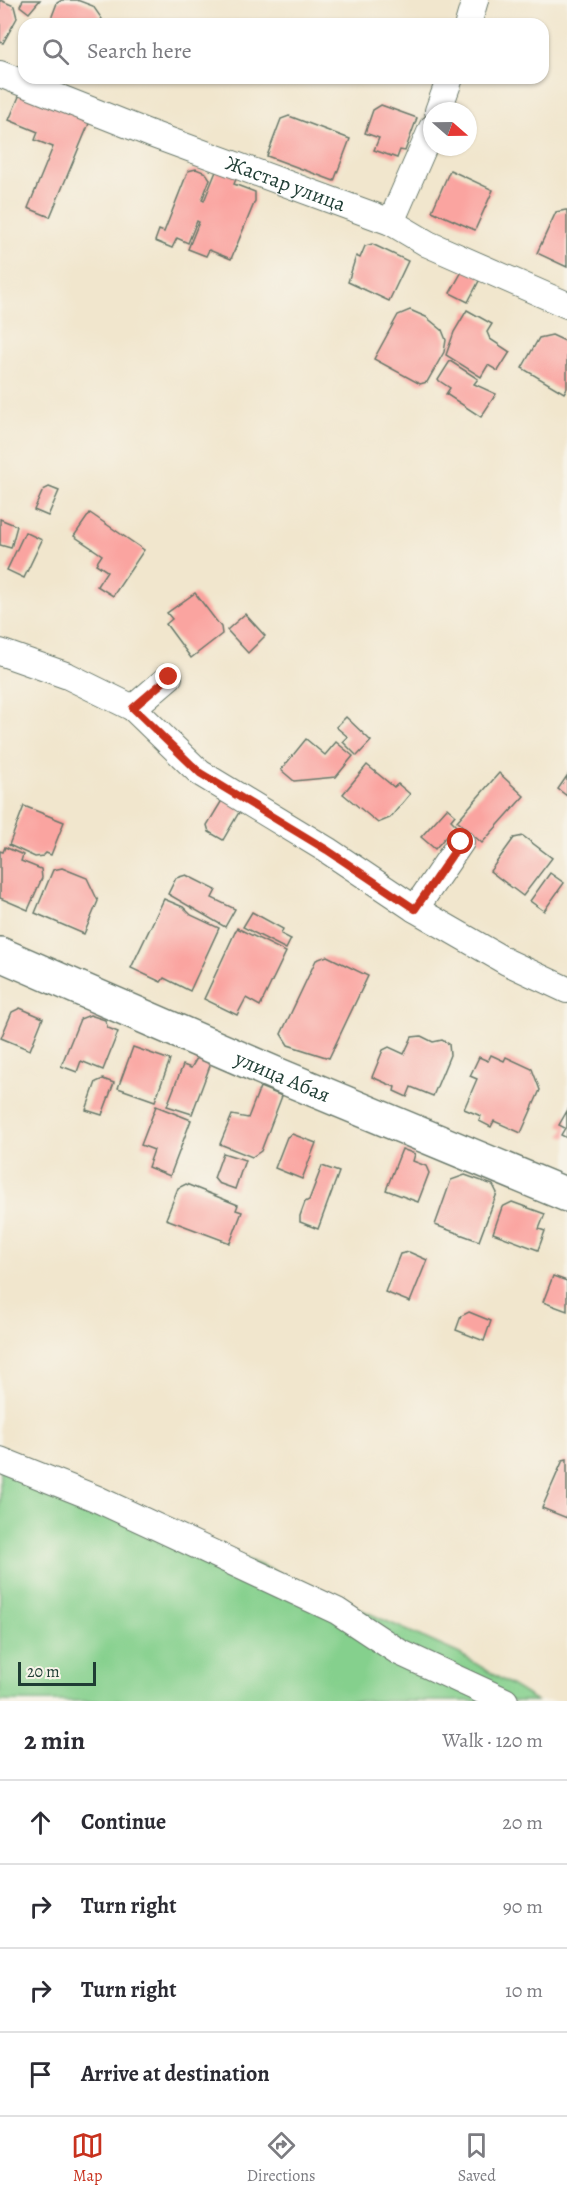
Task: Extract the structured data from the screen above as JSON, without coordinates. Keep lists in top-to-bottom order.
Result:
{
  "streets": {
    "main road": ["улица Абая"],
    "street": ["Жастар улица"]
  },
  "scale_bar": "20 m",
  "north": "right",
  "page": {
    "search": "Search here",
    "scale": "20 m",
    "heading": ["2 min", "Walk · 120 m"],
    "list": [
      ["Continue", "20 m"],
      ["Turn right", "90 m"],
      ["Turn right", "10 m"],
      "Arrive at destination"
    ],
    "nav": ["Map", "Directions", "Saved"]
  }
}
